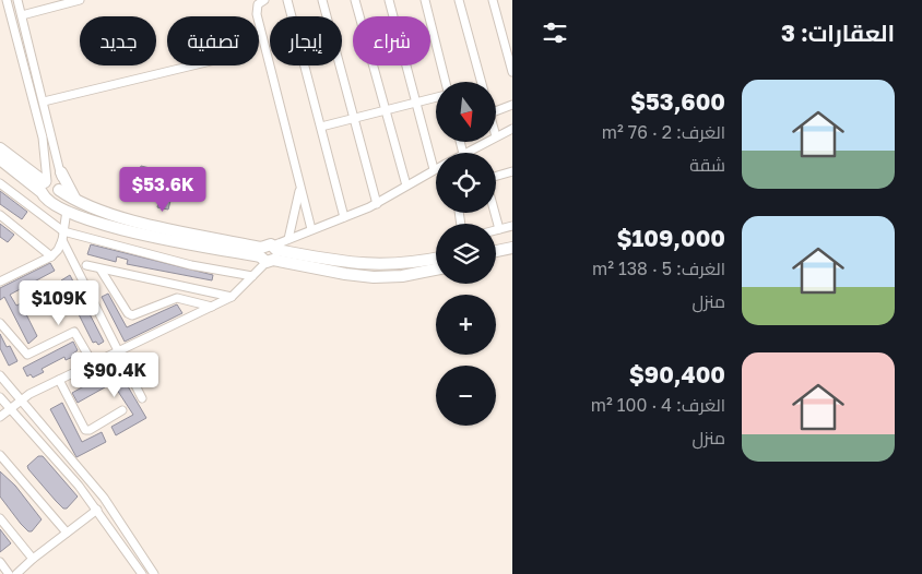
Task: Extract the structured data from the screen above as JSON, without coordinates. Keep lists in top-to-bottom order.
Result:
{
  "north": "bottom",
  "page": {
    "heading": "العقارات: 3",
    "chip": [
      "شراء",
      "إيجار",
      "تصفية",
      "جديد"
    ],
    "list": [
      {
        "name": "$53,600",
        "note": "الغرف: 2 · 76 m² · شقة"
      },
      {
        "name": "$109,000",
        "note": "الغرف: 5 · 138 m² · منزل"
      },
      {
        "name": "$90,400",
        "note": "الغرف: 4 · 100 m² · منزل"
      }
    ],
    "map_buttons": ["+", "−"],
    "price": ["$53.6K", "$109K", "$90.4K"]
  }
}
